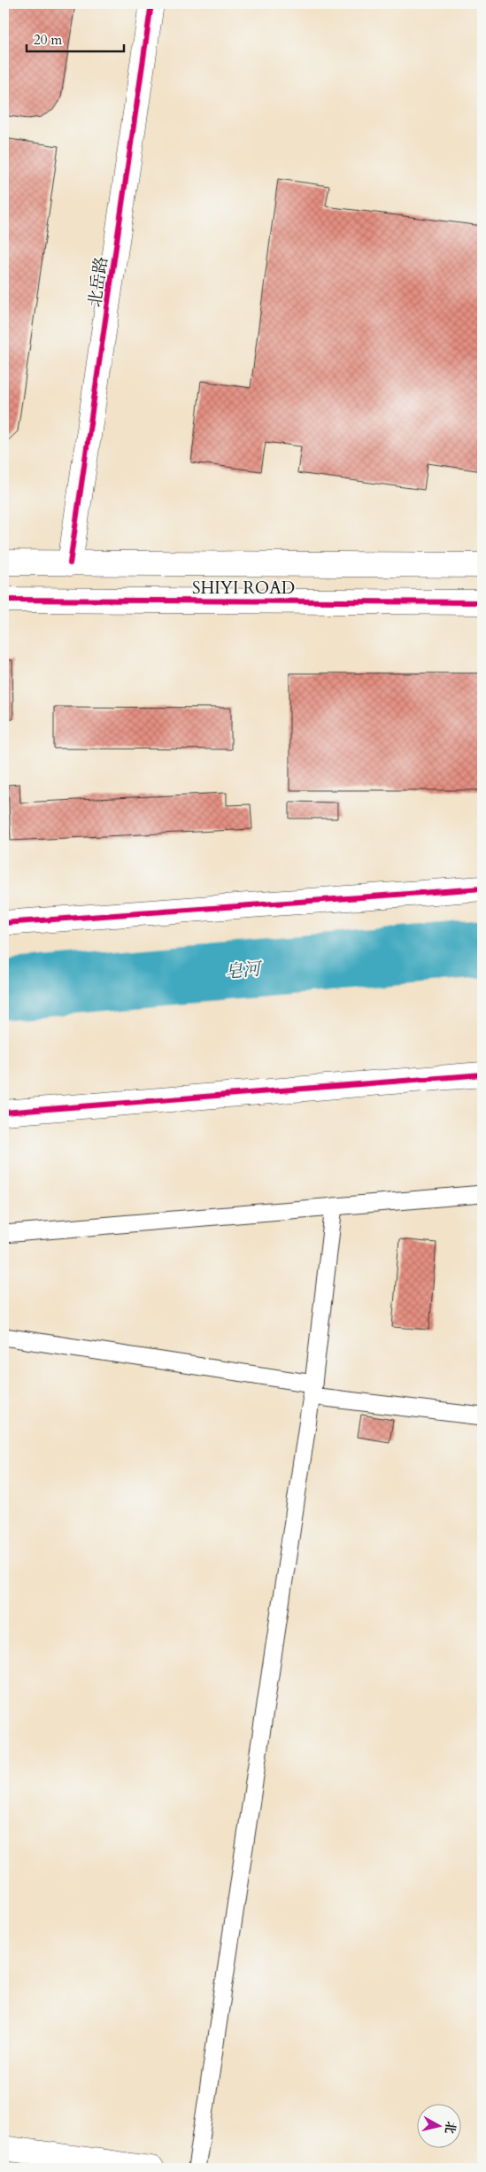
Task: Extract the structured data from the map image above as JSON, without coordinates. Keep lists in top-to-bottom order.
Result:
{
  "streets": {
    "street": ["北岳路", "SHIYI ROAD"]
  },
  "crossings": [
    ["北岳路", "SHIYI ROAD"]
  ],
  "water": ["皂河"],
  "scale_bar": "20 m",
  "north": "right"
}
